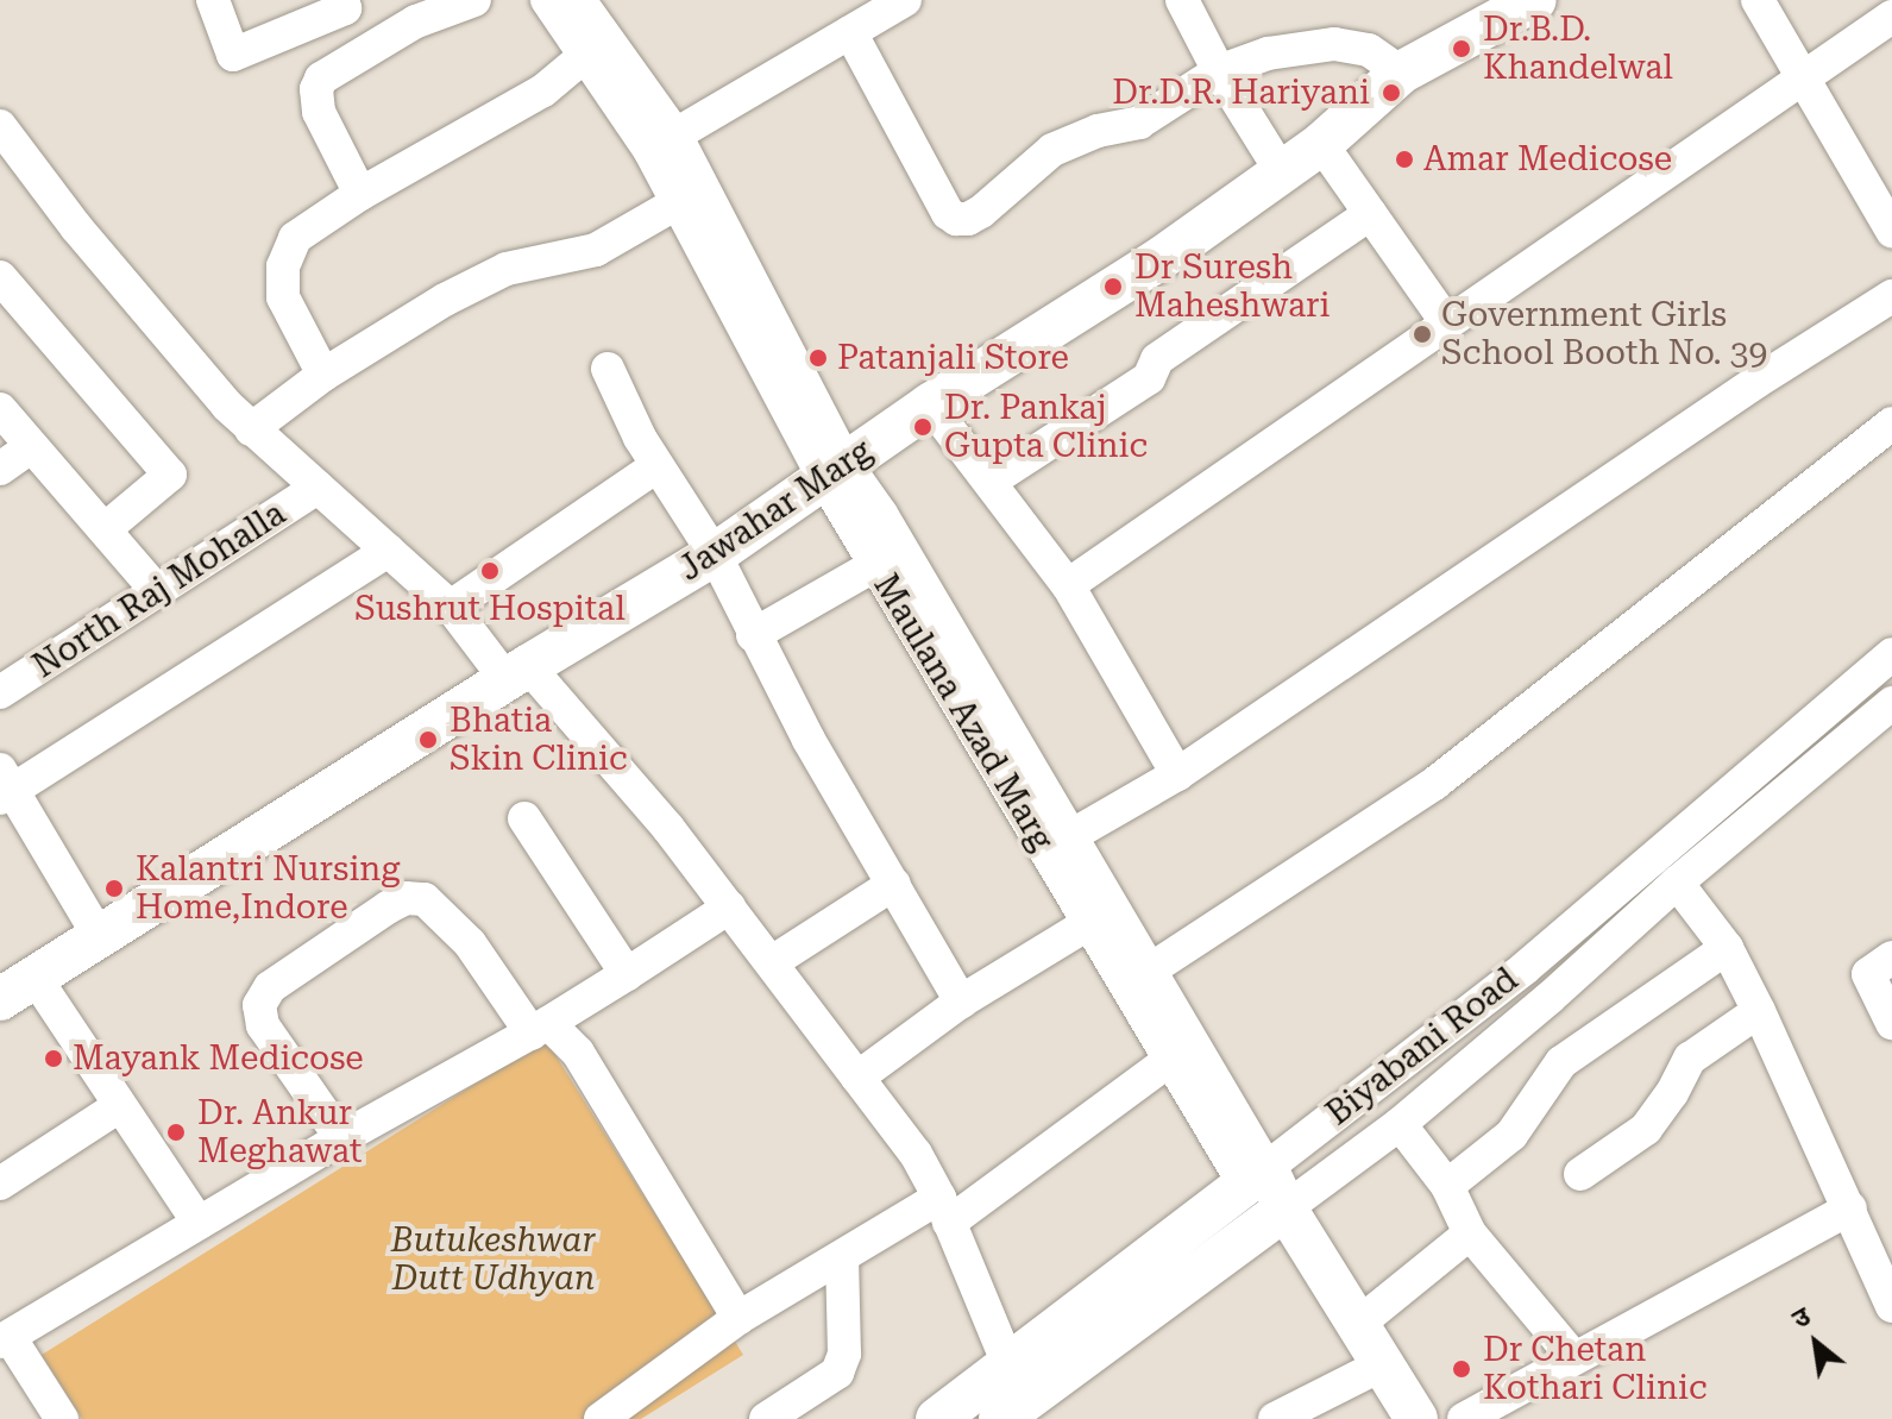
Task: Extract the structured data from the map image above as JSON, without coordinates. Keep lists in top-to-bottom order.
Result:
{
  "streets": {
    "main road": ["Jawahar Marg", "Maulana Azad Marg", "Biyabani Road"],
    "street": ["North Raj Mohalla"]
  },
  "crossings": [
    ["Jawahar Marg", "Maulana Azad Marg"],
    ["Maulana Azad Marg", "Biyabani Road"]
  ],
  "parks": ["Butukeshwar Dutt Udhyan"],
  "places": [
    "Dr.B.D. Khandelwal",
    "Dr.D.R. Hariyani",
    "Amar Medicose",
    "Dr Suresh Maheshwari",
    "Government Girls School Booth No. 39",
    "Patanjali Store",
    "Dr. Pankaj Gupta Clinic",
    "Sushrut Hospital",
    "Bhatia Skin Clinic",
    "Kalantri Nursing Home,Indore",
    "Mayank Medicose",
    "Dr. Ankur Meghawat",
    "Dr Chetan Kothari Clinic"
  ],
  "north": "top left"
}
